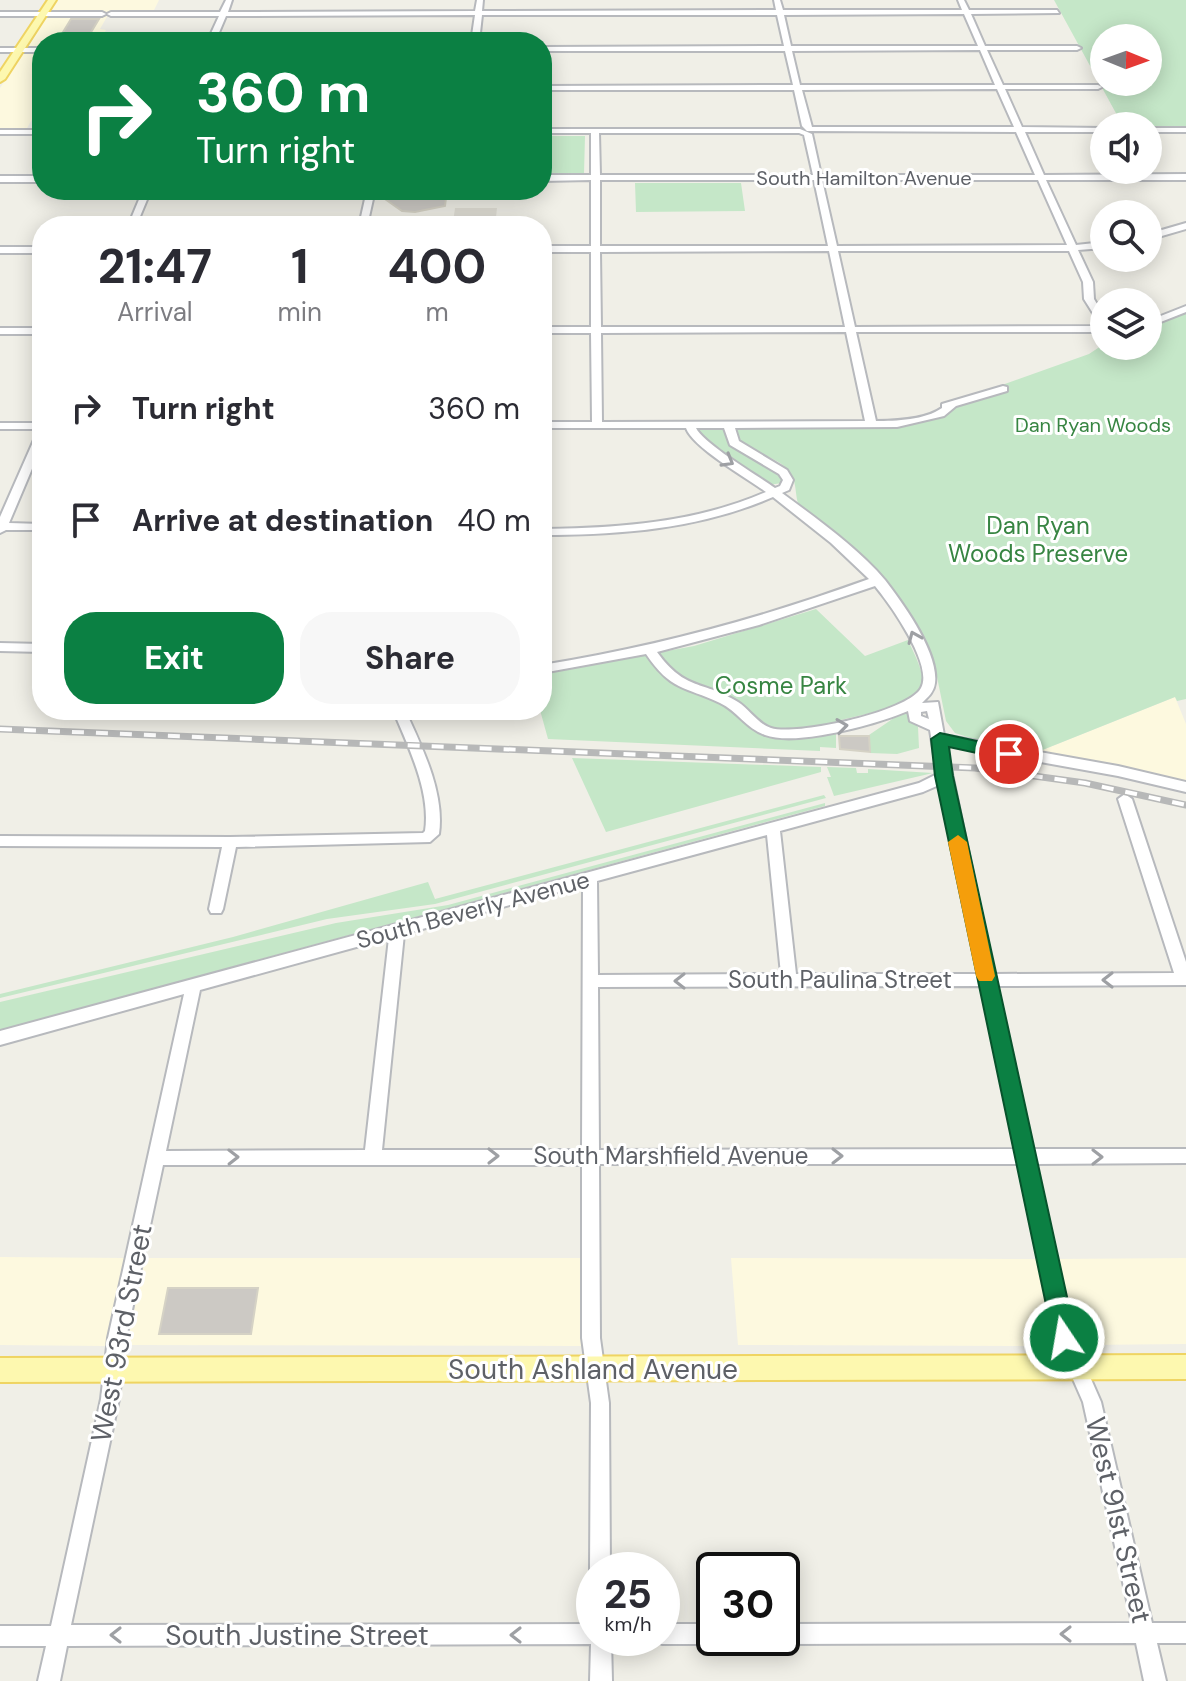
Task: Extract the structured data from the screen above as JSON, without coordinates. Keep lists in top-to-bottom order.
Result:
{
  "streets": {
    "main road": ["South Ashland Avenue"],
    "street": [
      "South Hamilton Avenue",
      "South Beverly Avenue",
      "South Paulina Street",
      "South Marshfield Avenue",
      "West 93rd Street",
      "West 91st Street",
      "South Justine Street"
    ]
  },
  "crossings": [
    ["South Beverly Avenue", "West 93rd Street"],
    ["South Beverly Avenue", "West 91st Street"],
    ["South Paulina Street", "West 91st Street"],
    ["South Marshfield Avenue", "West 93rd Street"],
    ["South Marshfield Avenue", "West 91st Street"],
    ["West 93rd Street", "South Ashland Avenue"],
    ["West 93rd Street", "South Justine Street"],
    ["South Ashland Avenue", "West 91st Street"]
  ],
  "one_way": ["South Paulina Street", "South Marshfield Avenue", "South Justine Street"],
  "parks": ["Dan Ryan Woods", "Dan Ryan Woods Preserve", "Cosme Park"],
  "north": "right",
  "page": {
    "turn": ["360 m", "Turn right"],
    "eta": [
      "21:47",
      "Arrival",
      "1",
      "min",
      "400",
      "m"
    ],
    "list": [
      {
        "name": "Turn right",
        "value": "360 m"
      },
      {
        "name": "Arrive at destination",
        "value": "40 m"
      }
    ],
    "buttons": ["Exit", "Share"],
    "speed": "25 km/h",
    "limit": "30"
  }
}
